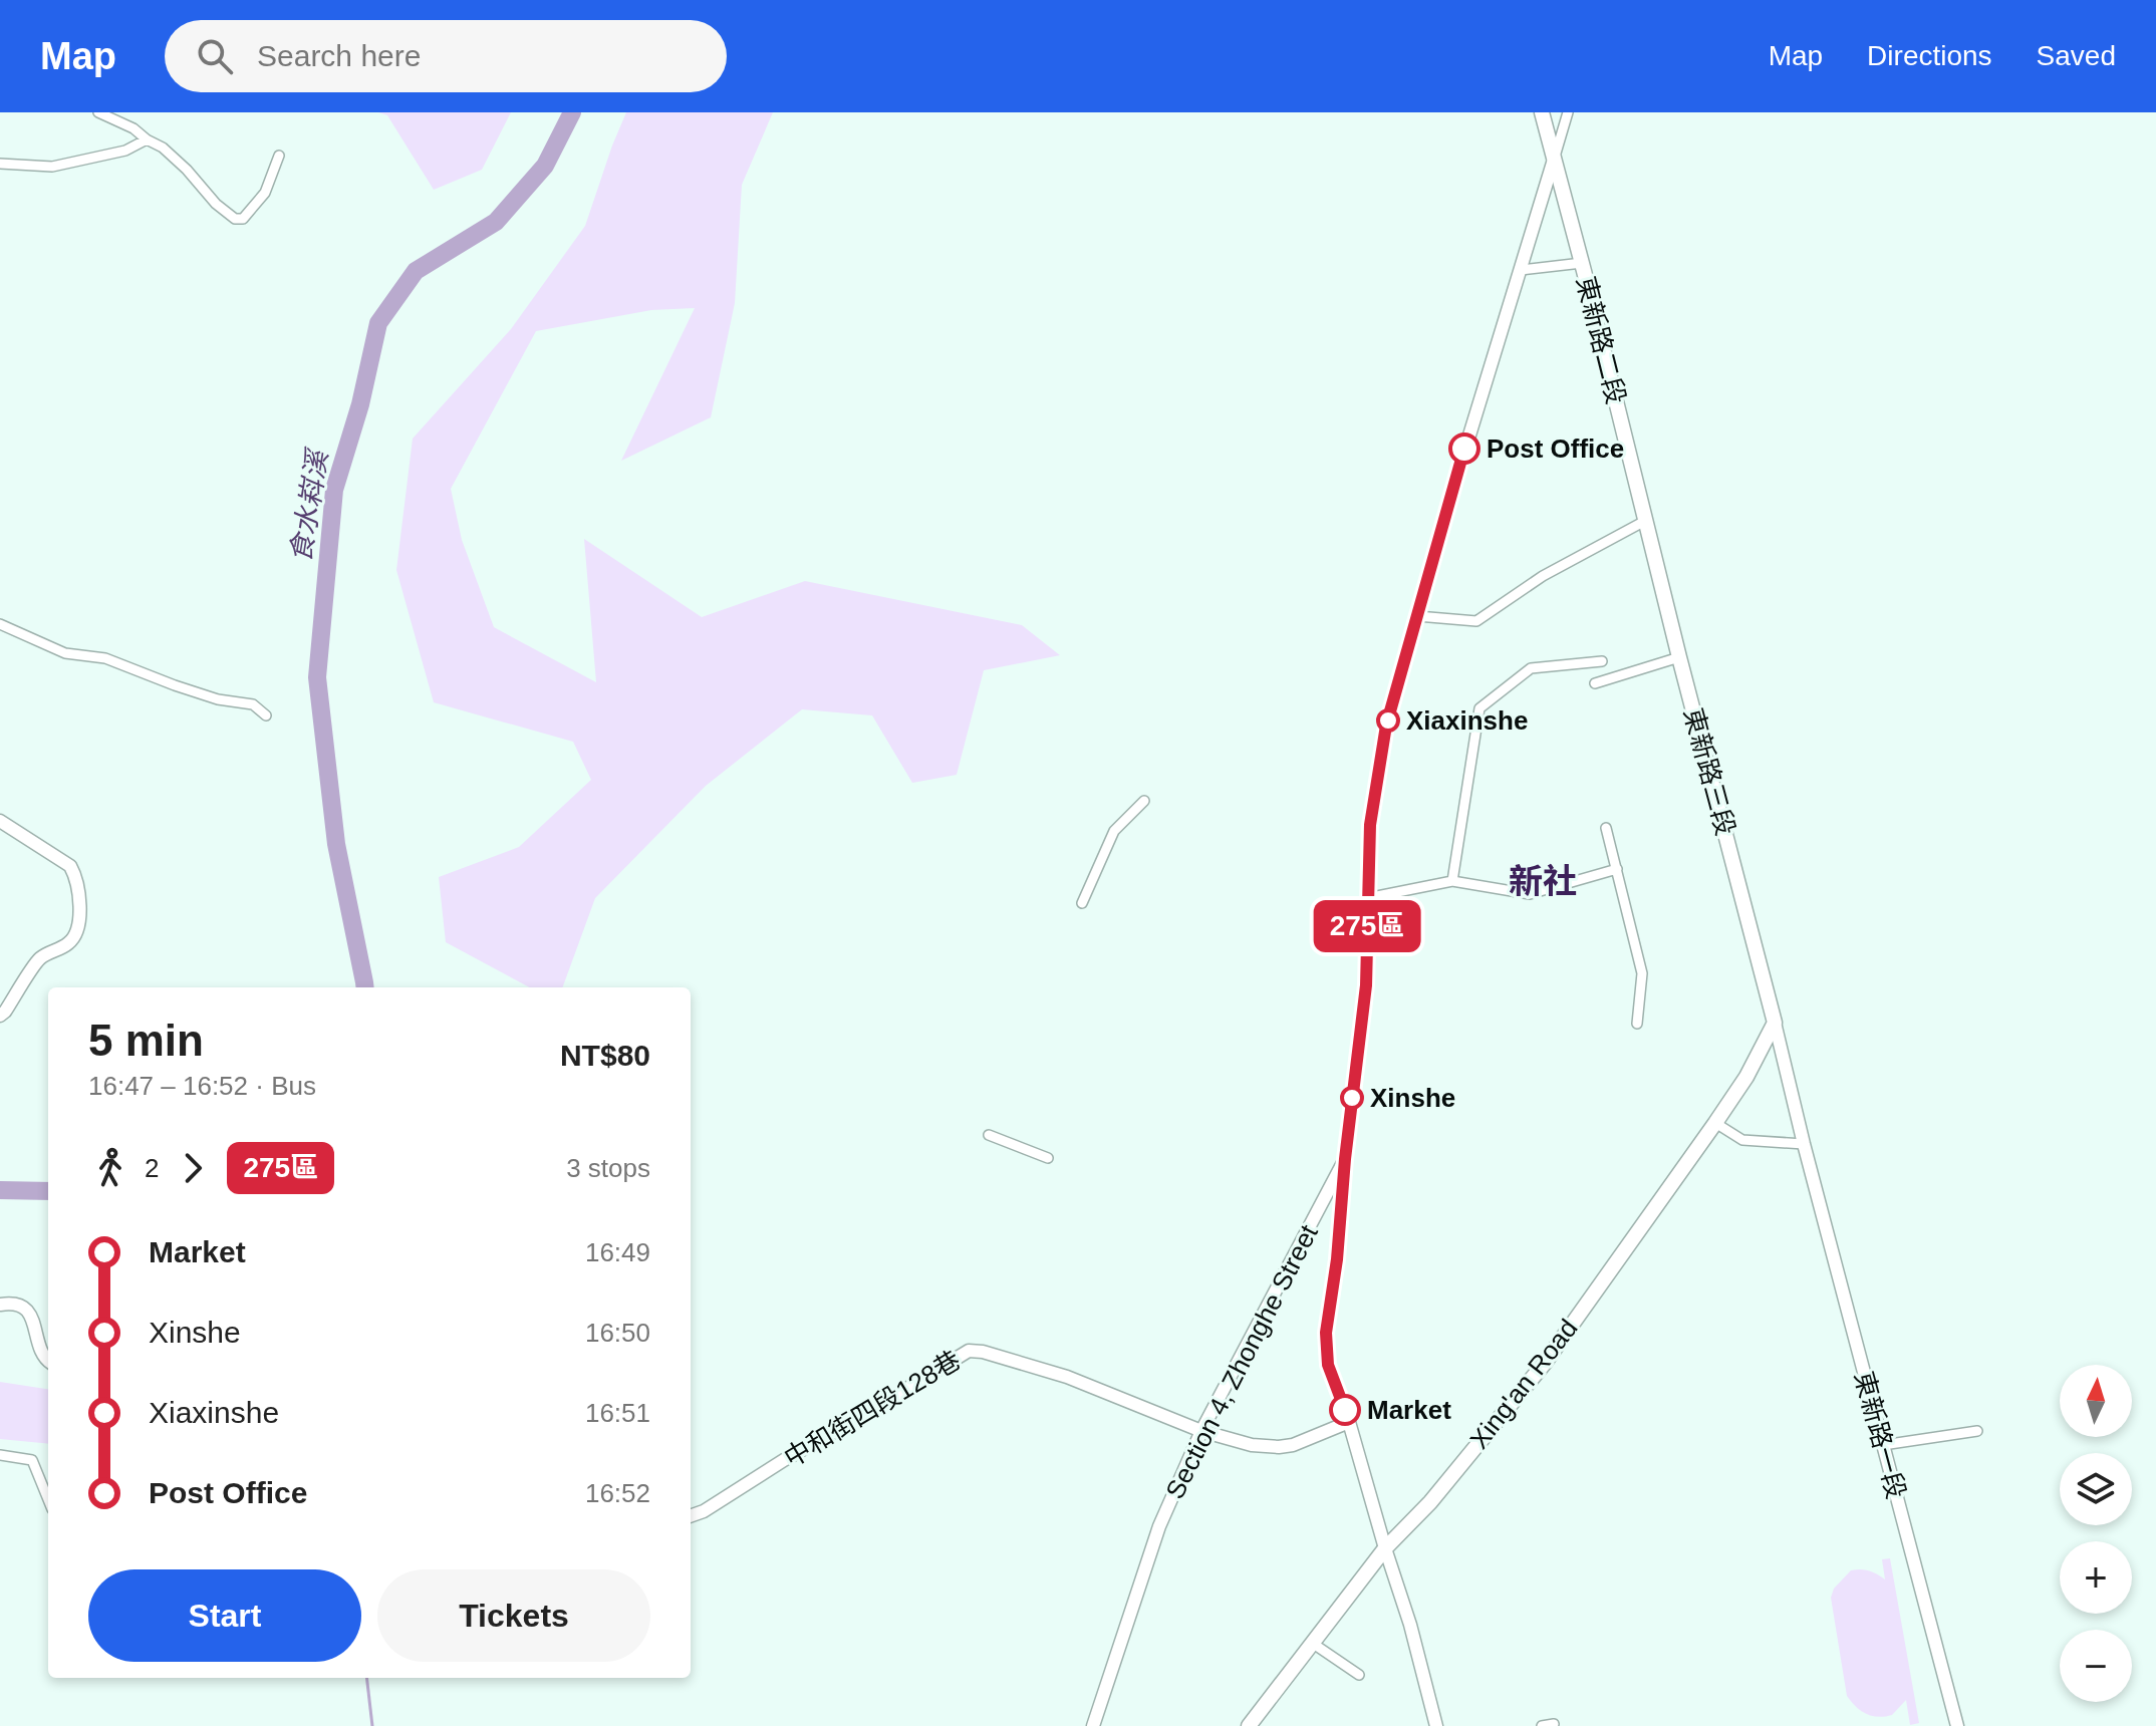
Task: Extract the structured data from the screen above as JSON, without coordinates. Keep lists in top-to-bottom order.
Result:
{
  "streets": {
    "main road": ["東新路二段", "東新路三段", "Xing'an Road"],
    "street": ["Section 4, Zhonghe Street", "中和街四段128巷", "東新路一段"]
  },
  "crossings": [
    ["東新路二段", "東新路三段"],
    ["東新路二段", "Section 4, Zhonghe Street"],
    ["東新路三段", "Xing'an Road"],
    ["Section 4, Zhonghe Street", "中和街四段128巷"]
  ],
  "districts": ["新社"],
  "water": ["食水嵙溪"],
  "places": [
    "Post Office",
    "Xiaxinshe",
    "Xinshe",
    "Market"
  ],
  "lines": ["bus line 275區"],
  "north": "top",
  "page": {
    "header": "Map",
    "search": "Search here",
    "nav": ["Map", "Directions", "Saved"],
    "on_map": "275區",
    "heading": ["5 min", "16:47 – 16:52 · Bus", "NT$80"],
    "legs": ["2", "275區", "3 stops"],
    "list": [
      {
        "name": "Market",
        "value": "16:49"
      },
      {
        "name": "Xinshe",
        "value": "16:50"
      },
      {
        "name": "Xiaxinshe",
        "value": "16:51"
      },
      {
        "name": "Post Office",
        "value": "16:52"
      }
    ],
    "map_buttons": ["+", "−"],
    "buttons": ["Start", "Tickets"]
  }
}
